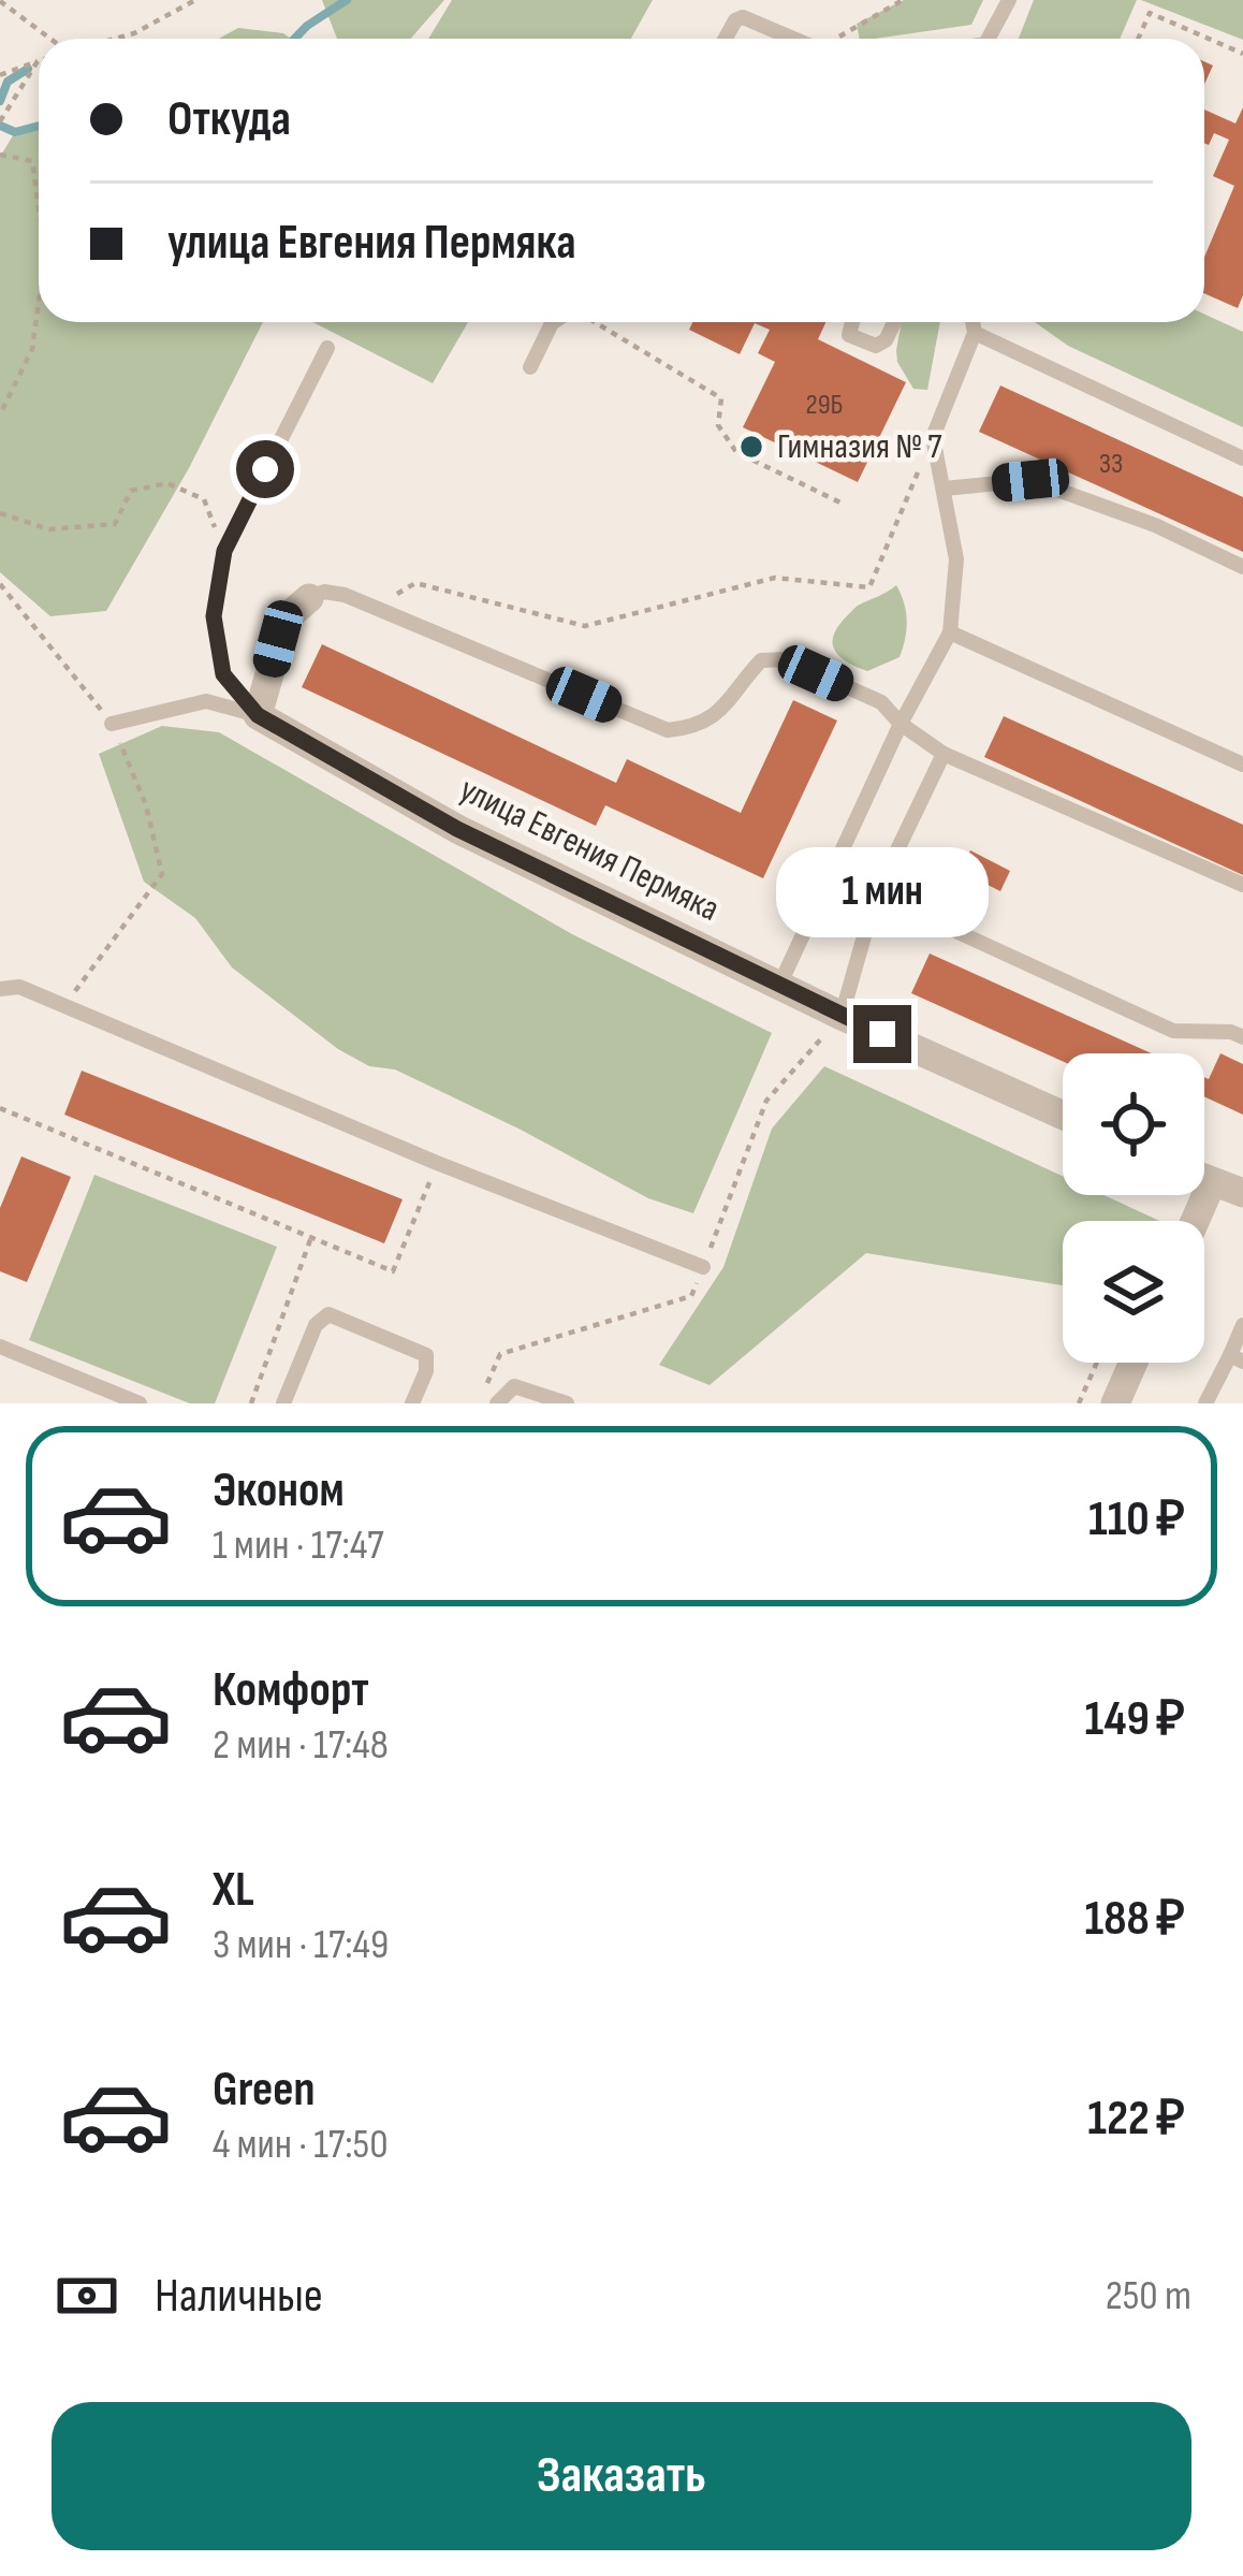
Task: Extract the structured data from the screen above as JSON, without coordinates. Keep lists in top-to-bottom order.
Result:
{
  "streets": {
    "street": ["улица Евгения Пермяка"]
  },
  "places": ["Гимназия № 7"],
  "house_numbers": ["29Б", "33"],
  "page": {
    "banner": ["Откуда", "улица Евгения Пермяка"],
    "bubble": "1 мин",
    "list": [
      {
        "name": "Эконом",
        "note": "1 мин · 17:47",
        "value": "110 ₽"
      },
      {
        "name": "Комфорт",
        "note": "2 мин · 17:48",
        "value": "149 ₽"
      },
      {
        "name": "XL",
        "note": "3 мин · 17:49",
        "value": "188 ₽"
      },
      {
        "name": "Green",
        "note": "4 мин · 17:50",
        "value": "122 ₽"
      }
    ],
    "pay": ["Наличные", "250 m"],
    "buttons": "Заказать"
  }
}
